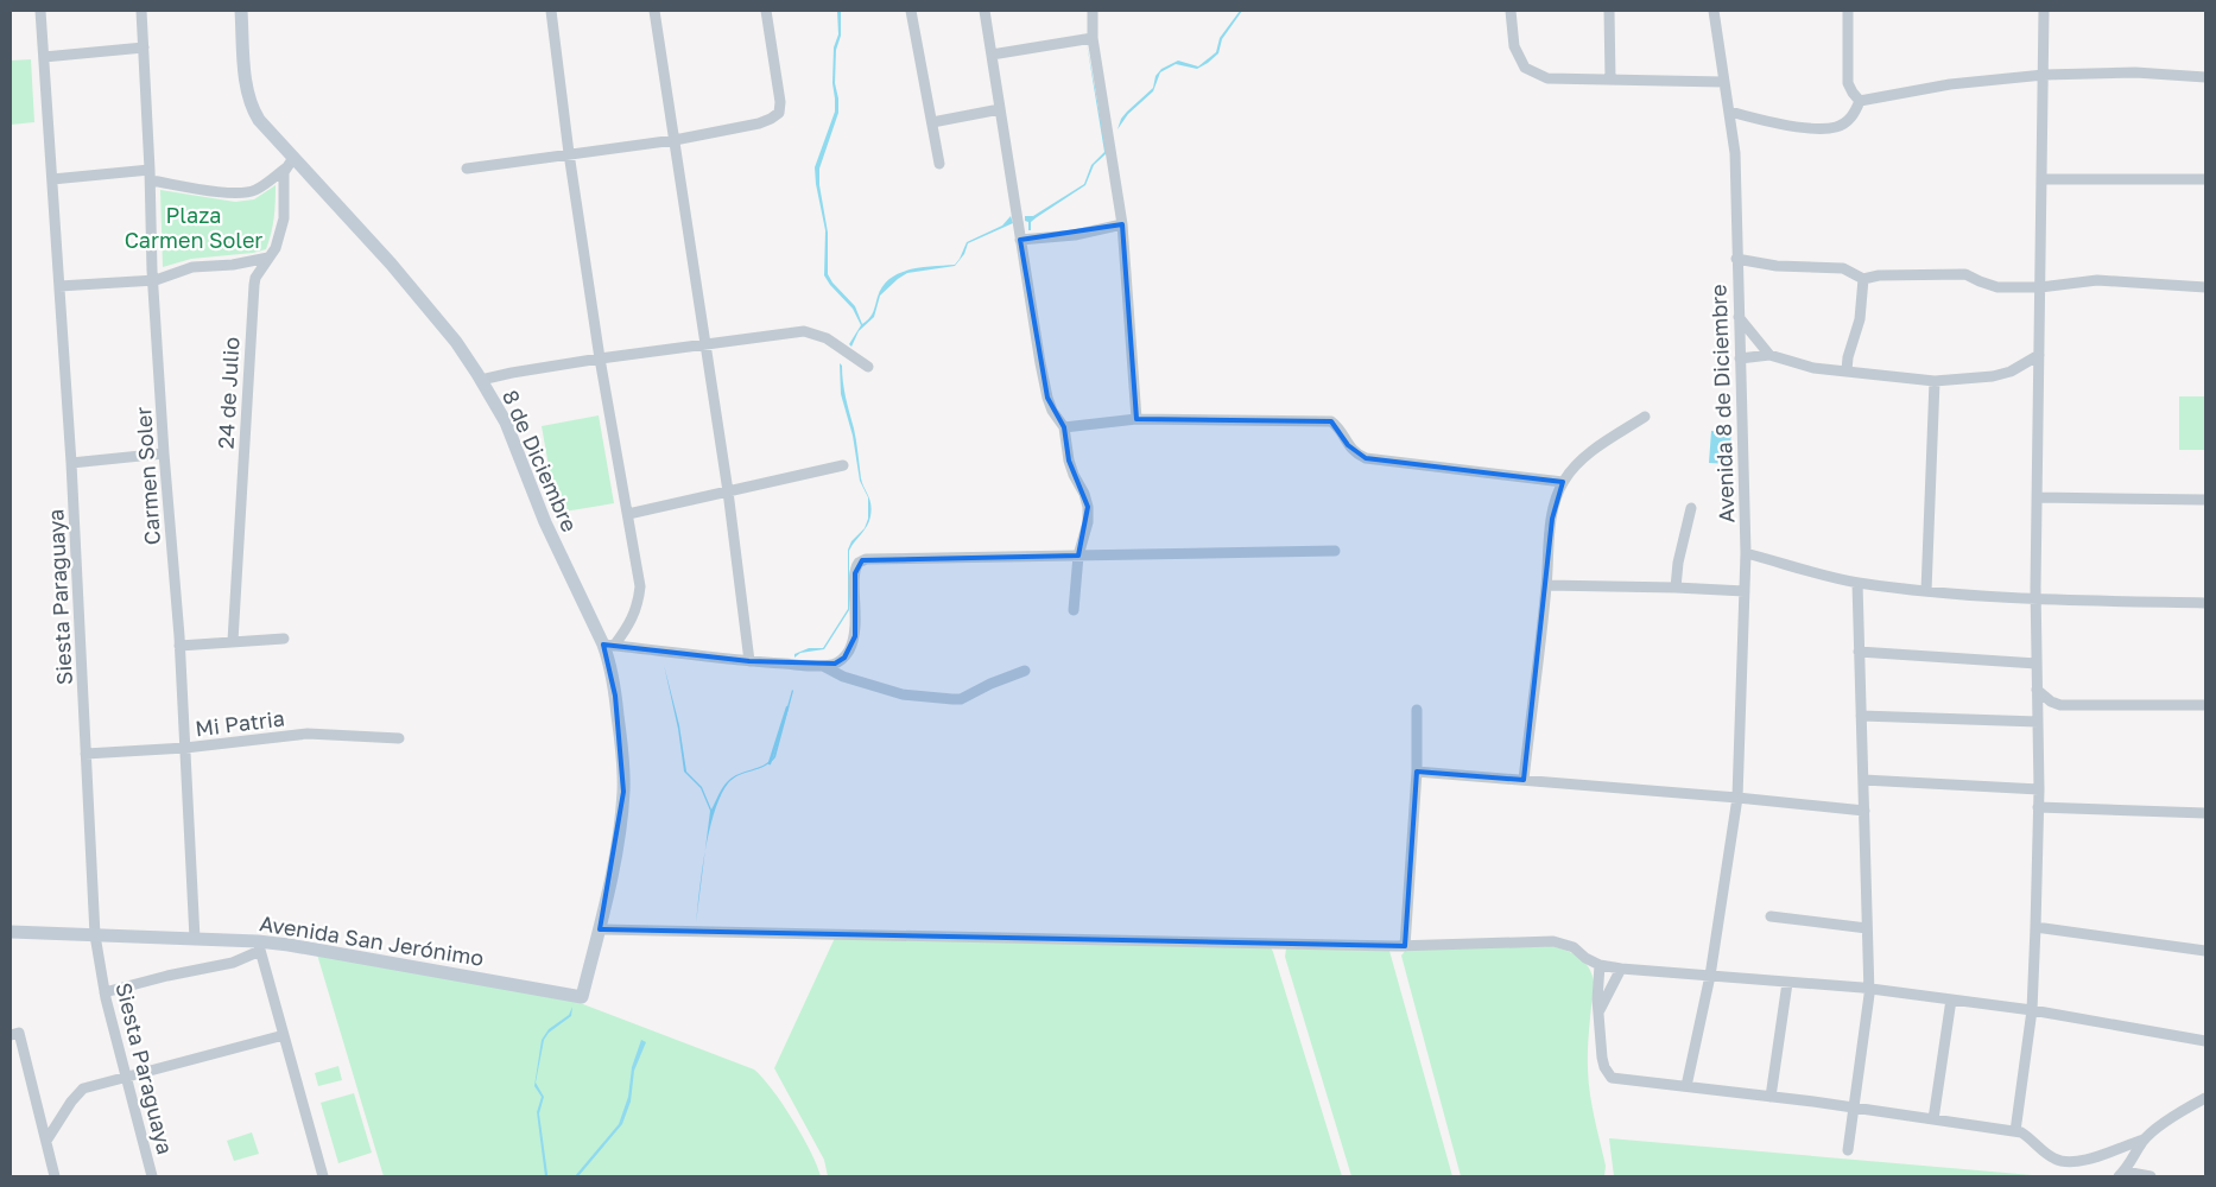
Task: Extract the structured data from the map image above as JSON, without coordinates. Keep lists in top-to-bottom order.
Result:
{
  "streets": {
    "street": [
      "24 de Julio",
      "Avenida 8 de Diciembre",
      "8 de Diciembre",
      "Carmen Soler",
      "Siesta Paraguaya",
      "Mi Patria",
      "Avenida San Jerónimo"
    ]
  },
  "crossings": [
    ["24 de Julio", "8 de Diciembre"],
    ["8 de Diciembre", "Avenida San Jerónimo"],
    ["Carmen Soler", "Mi Patria"],
    ["Carmen Soler", "Avenida San Jerónimo"],
    ["Siesta Paraguaya", "Mi Patria"],
    ["Siesta Paraguaya", "Avenida San Jerónimo"]
  ],
  "parks": ["Plaza Carmen Soler"]
}
